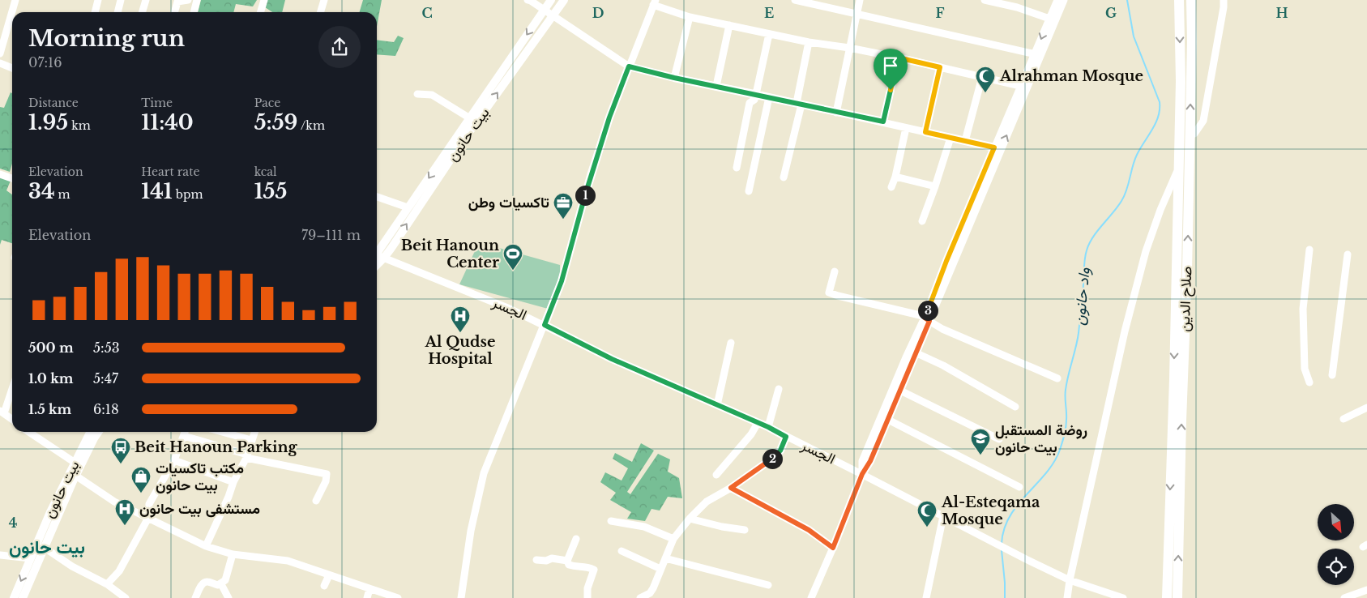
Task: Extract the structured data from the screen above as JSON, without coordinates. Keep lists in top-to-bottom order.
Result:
{
  "streets": {
    "highway": ["صلاح الدين"],
    "main road": ["بيت حانون"],
    "street": ["الجسر"]
  },
  "crossings": [
    ["بيت حانون", "الجسر"]
  ],
  "districts": ["بيت حانون"],
  "water": ["واد حانون"],
  "places": {
    "mosque": ["Alrahman Mosque", "Al-Esteqama Mosque"],
    "office": ["تاكسيات وطن"],
    "sports": ["Beit Hanoun Center"],
    "hospital": ["Al Qudse Hospital", "مستشفى بيت حانون"],
    "school or university": ["روضة المستقبل بيت حانون"],
    "bus stop": ["Beit Hanoun Parking"],
    "shop": ["مكتب تاكسيات بيت حانون"]
  },
  "north": "bottom right",
  "page": {
    "heading": ["Morning run", "07:16"],
    "stats": [
      ["Distance", "1.95 km"],
      ["Time", "11:40"],
      ["Pace", "5:59 /km"],
      ["Elevation", "34 m"],
      ["Heart rate", "141 bpm"],
      ["kcal", "155"]
    ],
    "pins": ["1", "3", "2"],
    "chart": ["Elevation", "79–111 m"],
    "list": [
      {
        "name": "500 m",
        "note": "5:53"
      },
      {
        "name": "1.0 km",
        "note": "5:47"
      },
      {
        "name": "1.5 km",
        "note": "6:18"
      }
    ]
  },
  "grid": {
    "columns": [
      "C",
      "D",
      "E",
      "F",
      "G",
      "H"
    ],
    "rows": ["4"]
  }
}
